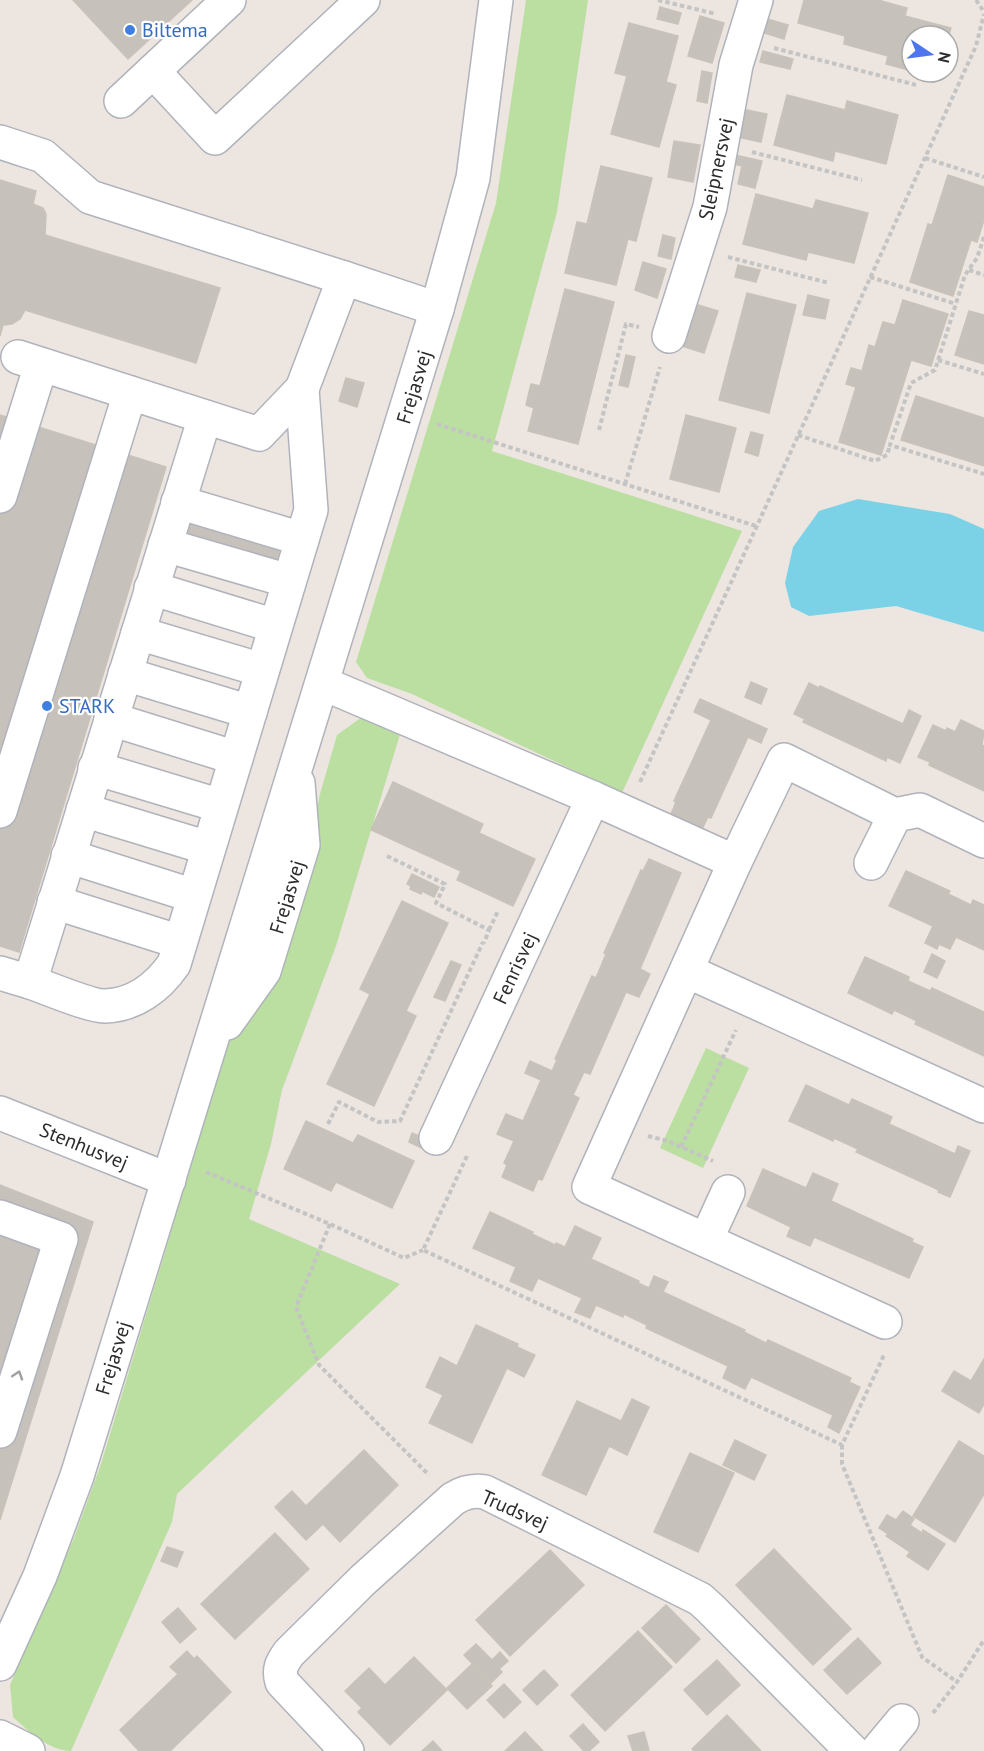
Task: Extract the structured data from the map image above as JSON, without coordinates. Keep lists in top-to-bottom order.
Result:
{
  "streets": {
    "street": [
      "Sleipnersvej",
      "Frejasvej",
      "Fenrisvej",
      "Stenhusvej",
      "Trudsvej"
    ]
  },
  "crossings": [
    ["Frejasvej", "Stenhusvej"]
  ],
  "places": ["Biltema", "STARK"],
  "north": "right"
}
